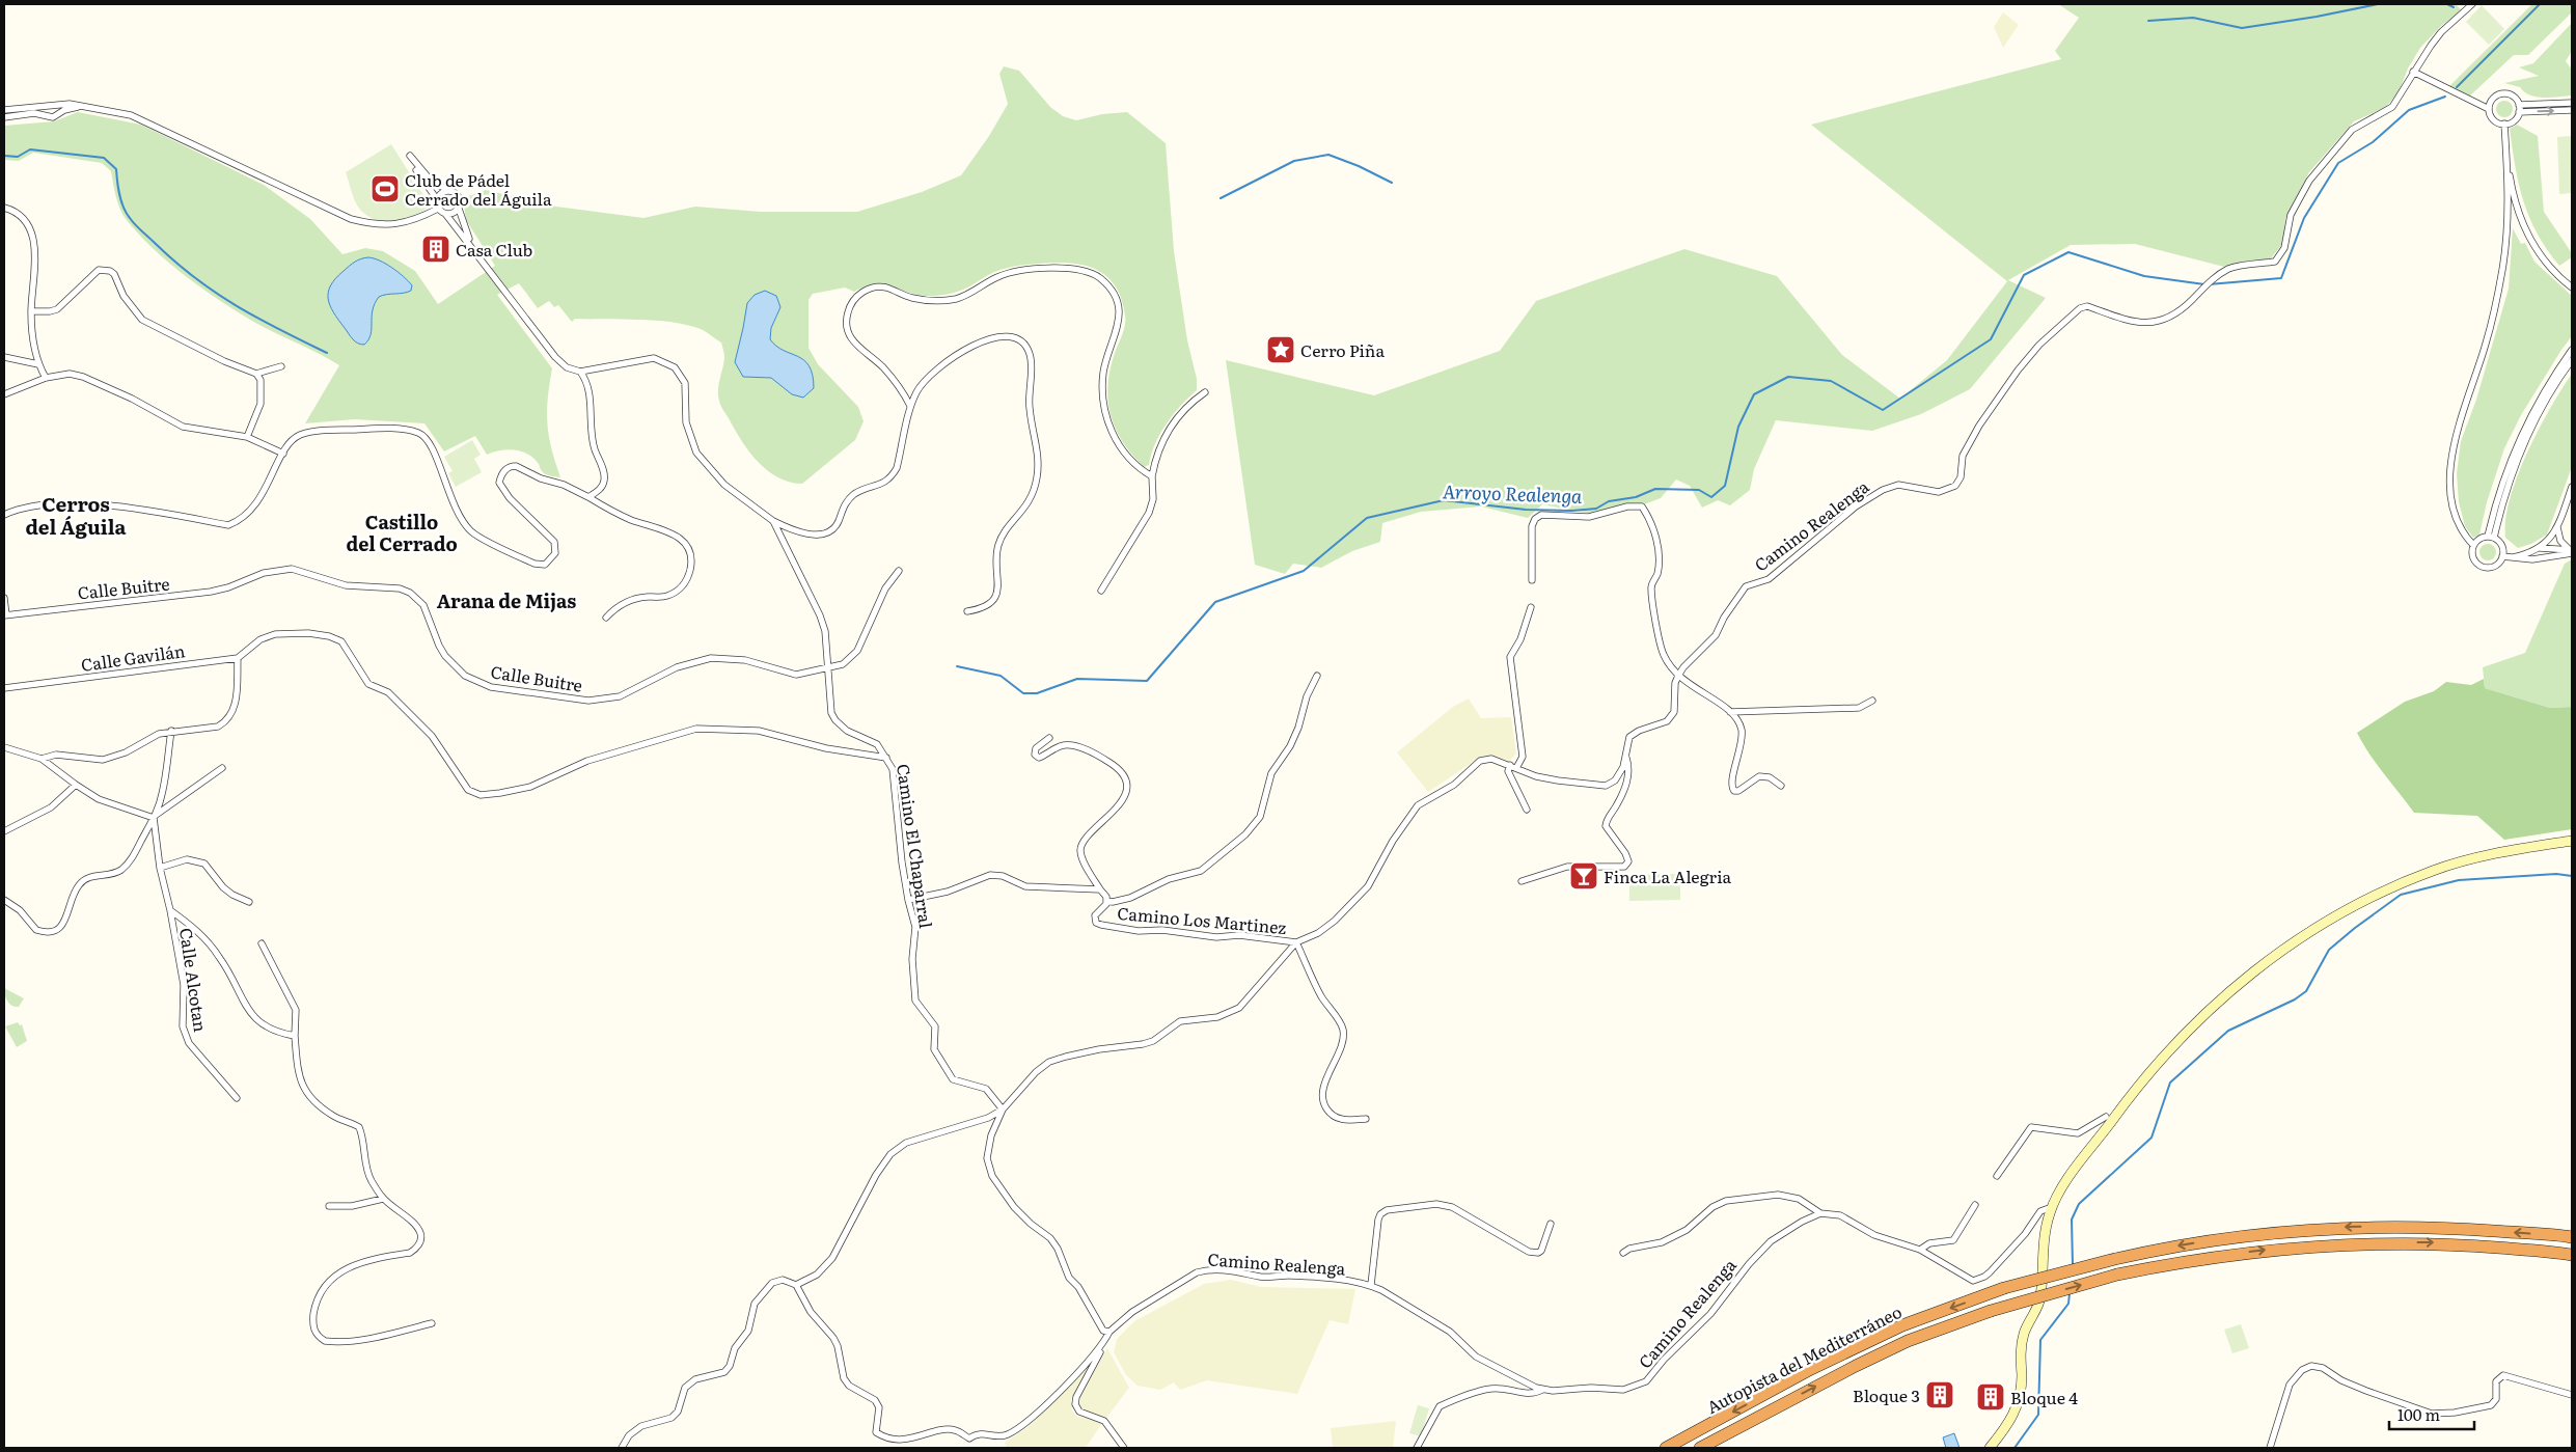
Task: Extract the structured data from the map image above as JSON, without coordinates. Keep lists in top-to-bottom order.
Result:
{
  "streets": {
    "highway": ["Autopista del Mediterráneo"],
    "street": [
      "Camino Realenga",
      "Calle Buitre",
      "Calle Gavilán",
      "Camino El Chaparral",
      "Camino Los Martinez",
      "Calle Alcotan"
    ]
  },
  "crossings": [
    ["Camino Realenga", "Camino El Chaparral"],
    ["Camino Realenga", "Camino Los Martinez"],
    ["Calle Buitre", "Camino El Chaparral"],
    ["Camino El Chaparral", "Camino Los Martinez"]
  ],
  "districts": ["Cerros del Águila", "Castillo del Cerrado", "Arana de Mijas"],
  "water": ["Arroyo Realenga"],
  "places": {
    "sports": ["Club de Pádel Cerrado del Águila"],
    "building": ["Casa Club", "Bloque 3", "Bloque 4"],
    "place": ["Cerro Piña"],
    "bar": ["Finca La Alegria"]
  },
  "scale_bar": "100 m"
}
